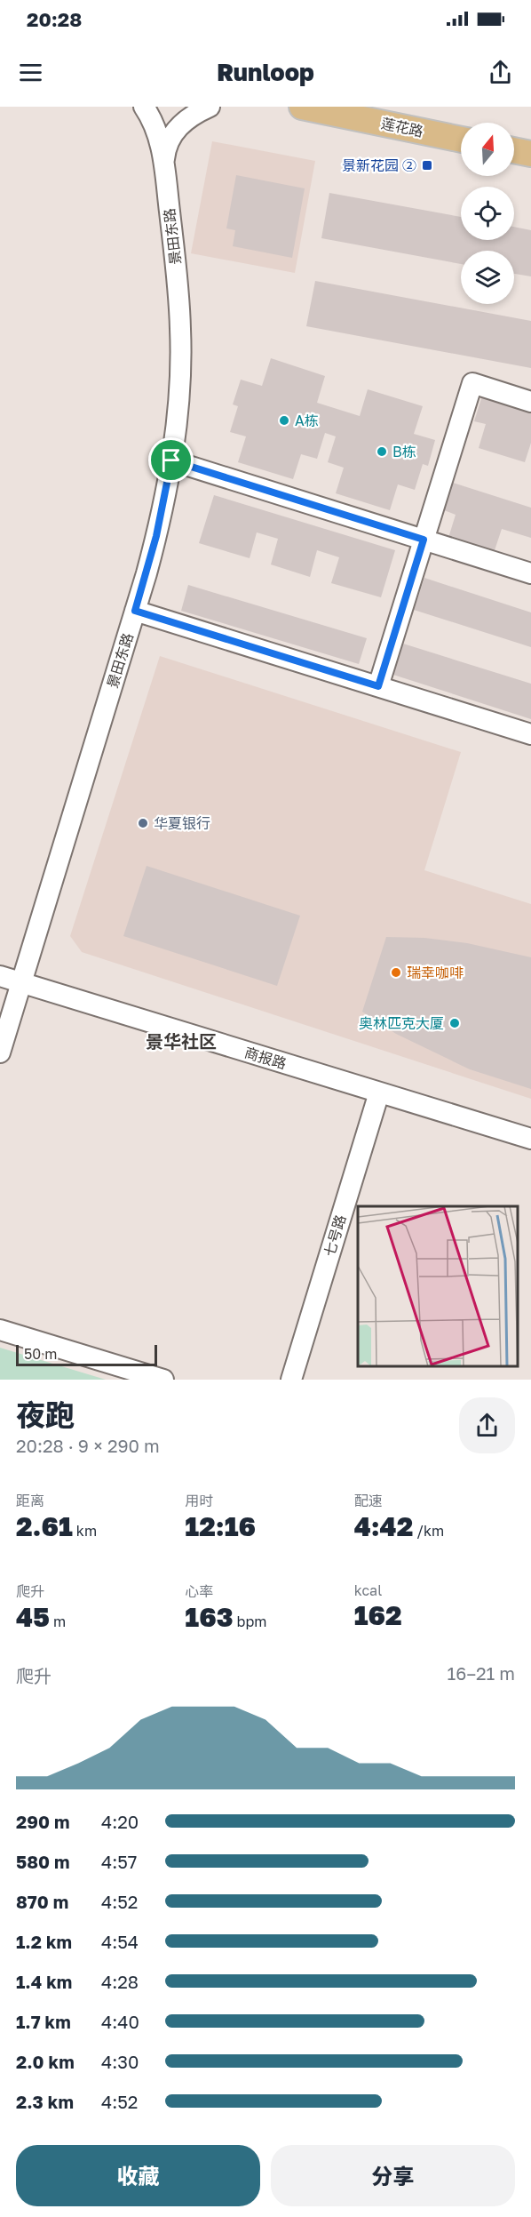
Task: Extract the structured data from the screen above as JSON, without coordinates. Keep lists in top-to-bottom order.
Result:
{
  "streets": {
    "main road": ["莲花路"],
    "street": ["景田东路", "商报路", "七号路"]
  },
  "crossings": [
    ["景田东路", "商报路"],
    ["商报路", "七号路"]
  ],
  "districts": ["景华社区"],
  "places": {
    "transit": ["景新花园 ②"],
    "other": [
      "A栋",
      "B栋",
      "华夏银行",
      "瑞幸咖啡",
      "奥林匹克大厦"
    ]
  },
  "scale_bar": "50 m",
  "north": "top",
  "page": {
    "status": "20:28",
    "header": "Runloop",
    "scale": "50 m",
    "heading": ["夜跑", "20:28 · 9 × 290 m"],
    "stats": [
      ["距离", "2.61 km"],
      ["用时", "12:16"],
      ["配速", "4:42 /km"],
      ["爬升", "45 m"],
      ["心率", "163 bpm"],
      ["kcal", "162"]
    ],
    "chart": ["爬升", "16–21 m"],
    "list": [
      {
        "name": "290 m",
        "note": "4:20"
      },
      {
        "name": "580 m",
        "note": "4:57"
      },
      {
        "name": "870 m",
        "note": "4:52"
      },
      {
        "name": "1.2 km",
        "note": "4:54"
      },
      {
        "name": "1.4 km",
        "note": "4:28"
      },
      {
        "name": "1.7 km",
        "note": "4:40"
      },
      {
        "name": "2.0 km",
        "note": "4:30"
      },
      {
        "name": "2.3 km",
        "note": "4:52"
      }
    ],
    "buttons": ["收藏", "分享"]
  }
}
